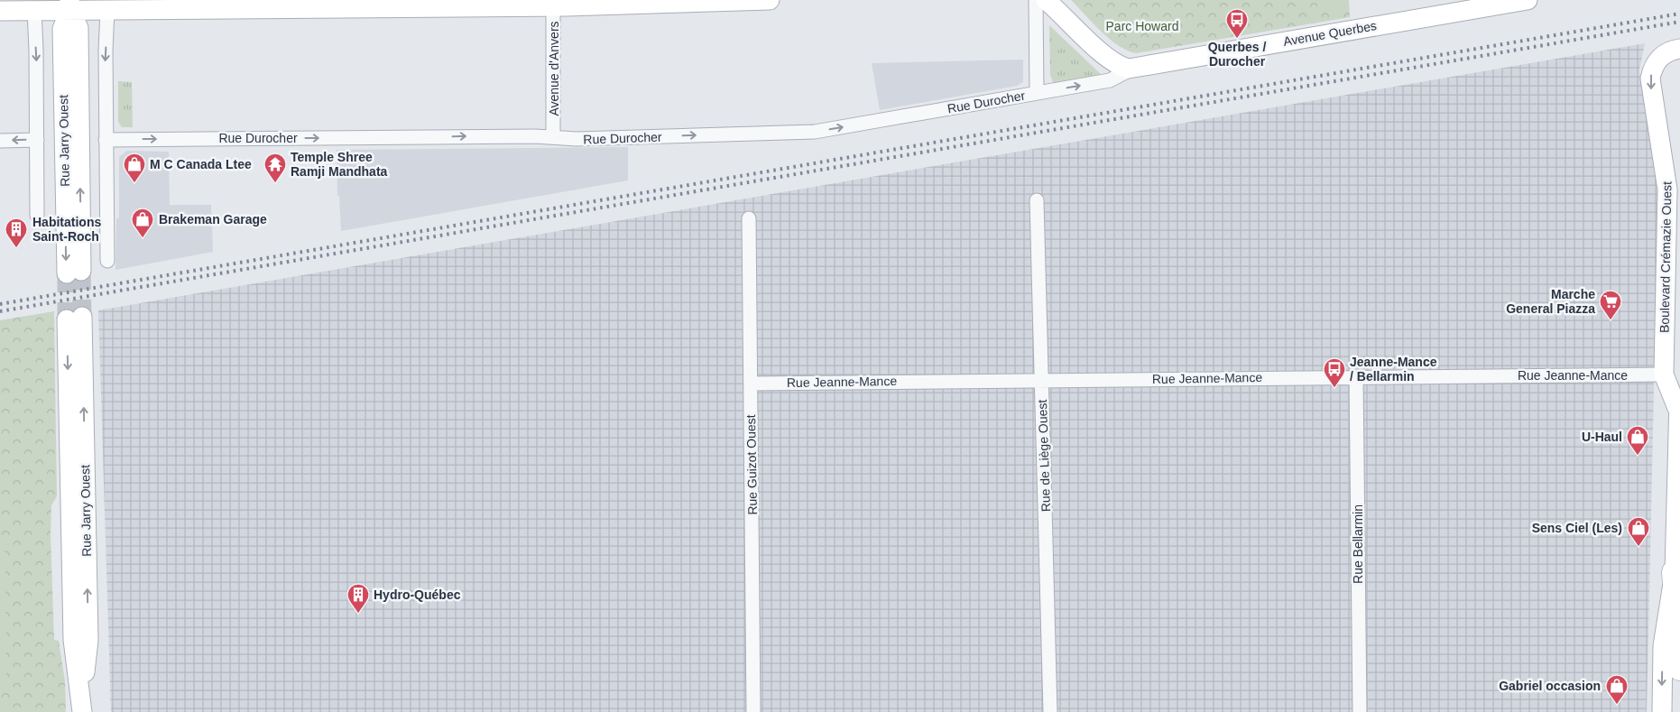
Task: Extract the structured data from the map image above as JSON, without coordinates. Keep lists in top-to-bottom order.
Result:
{
  "streets": {
    "street": [
      "Avenue Querbes",
      "Avenue d'Anvers",
      "Rue Durocher",
      "Rue Jarry Ouest",
      "Boulevard Crémazie Ouest",
      "Rue Jeanne-Mance",
      "Rue de Liège Ouest",
      "Rue Guizot Ouest",
      "Rue Bellarmin"
    ]
  },
  "crossings": [
    ["Avenue Querbes", "Rue Durocher"],
    ["Avenue d'Anvers", "Rue Durocher"],
    ["Boulevard Crémazie Ouest", "Rue Jeanne-Mance"],
    ["Rue Jeanne-Mance", "Rue de Liège Ouest"],
    ["Rue Jeanne-Mance", "Rue Guizot Ouest"],
    ["Rue Jeanne-Mance", "Rue Bellarmin"]
  ],
  "one_way": ["Rue Durocher", "Boulevard Crémazie Ouest"],
  "parks": ["Parc Howard"],
  "places": {
    "bus stop": ["Querbes / Durocher", "Jeanne-Mance / Bellarmin"],
    "shop": [
      "M C Canada Ltee",
      "Brakeman Garage",
      "U-Haul",
      "Sens Ciel (Les)",
      "Gabriel occasion"
    ],
    "temple": ["Temple Shree Ramji Mandhata"],
    "building": ["Habitations Saint-Roch", "Hydro-Québec"],
    "supermarket": ["Marche General Piazza"]
  }
}
